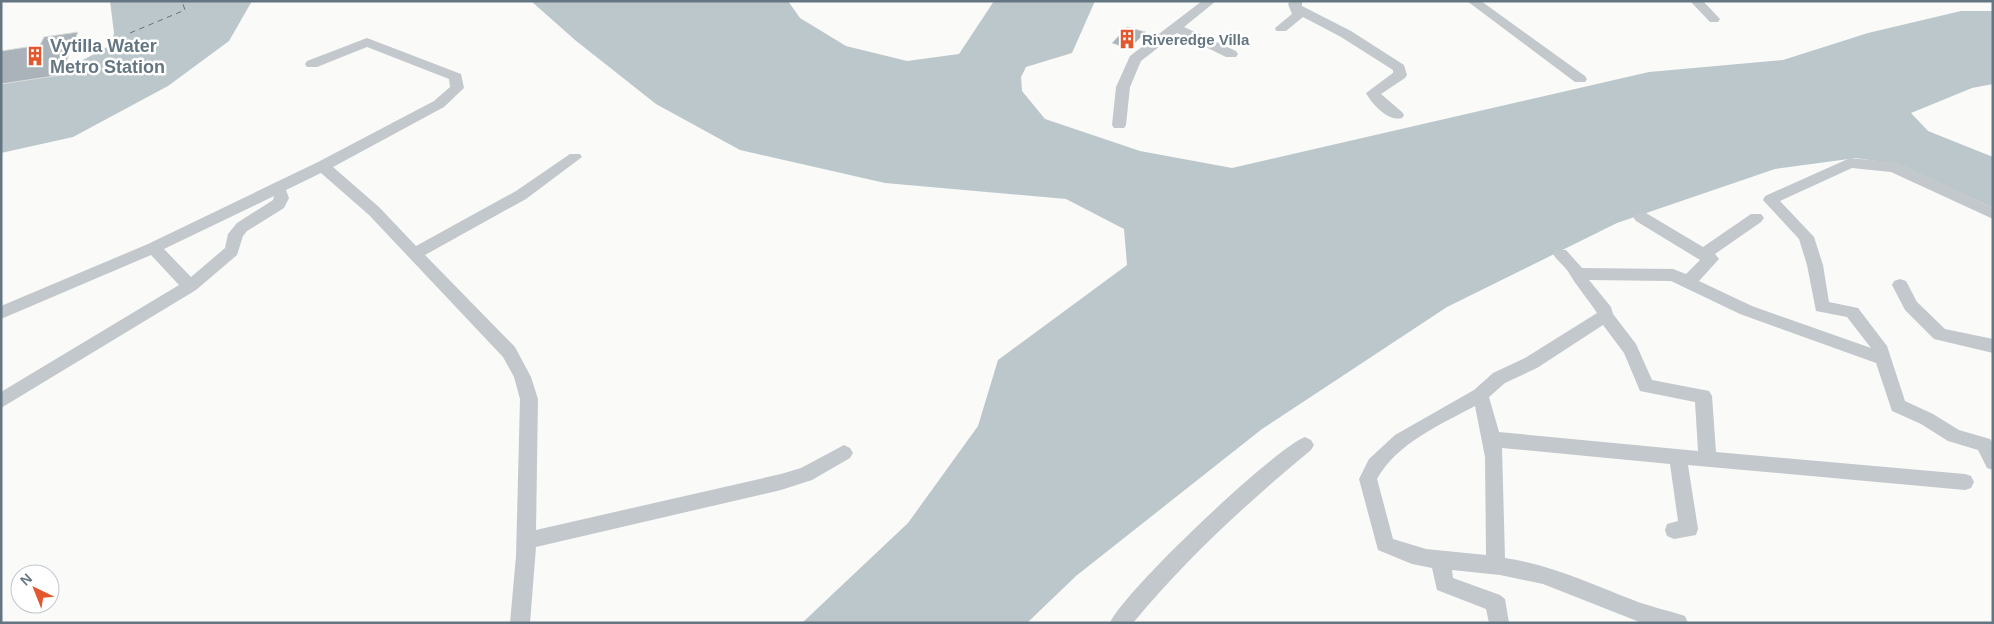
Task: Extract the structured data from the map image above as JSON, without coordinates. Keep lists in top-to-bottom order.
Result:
{
  "places": {
    "building": ["Riveredge Villa", "Vytilla Water Metro Station"]
  },
  "north": "top left"
}
